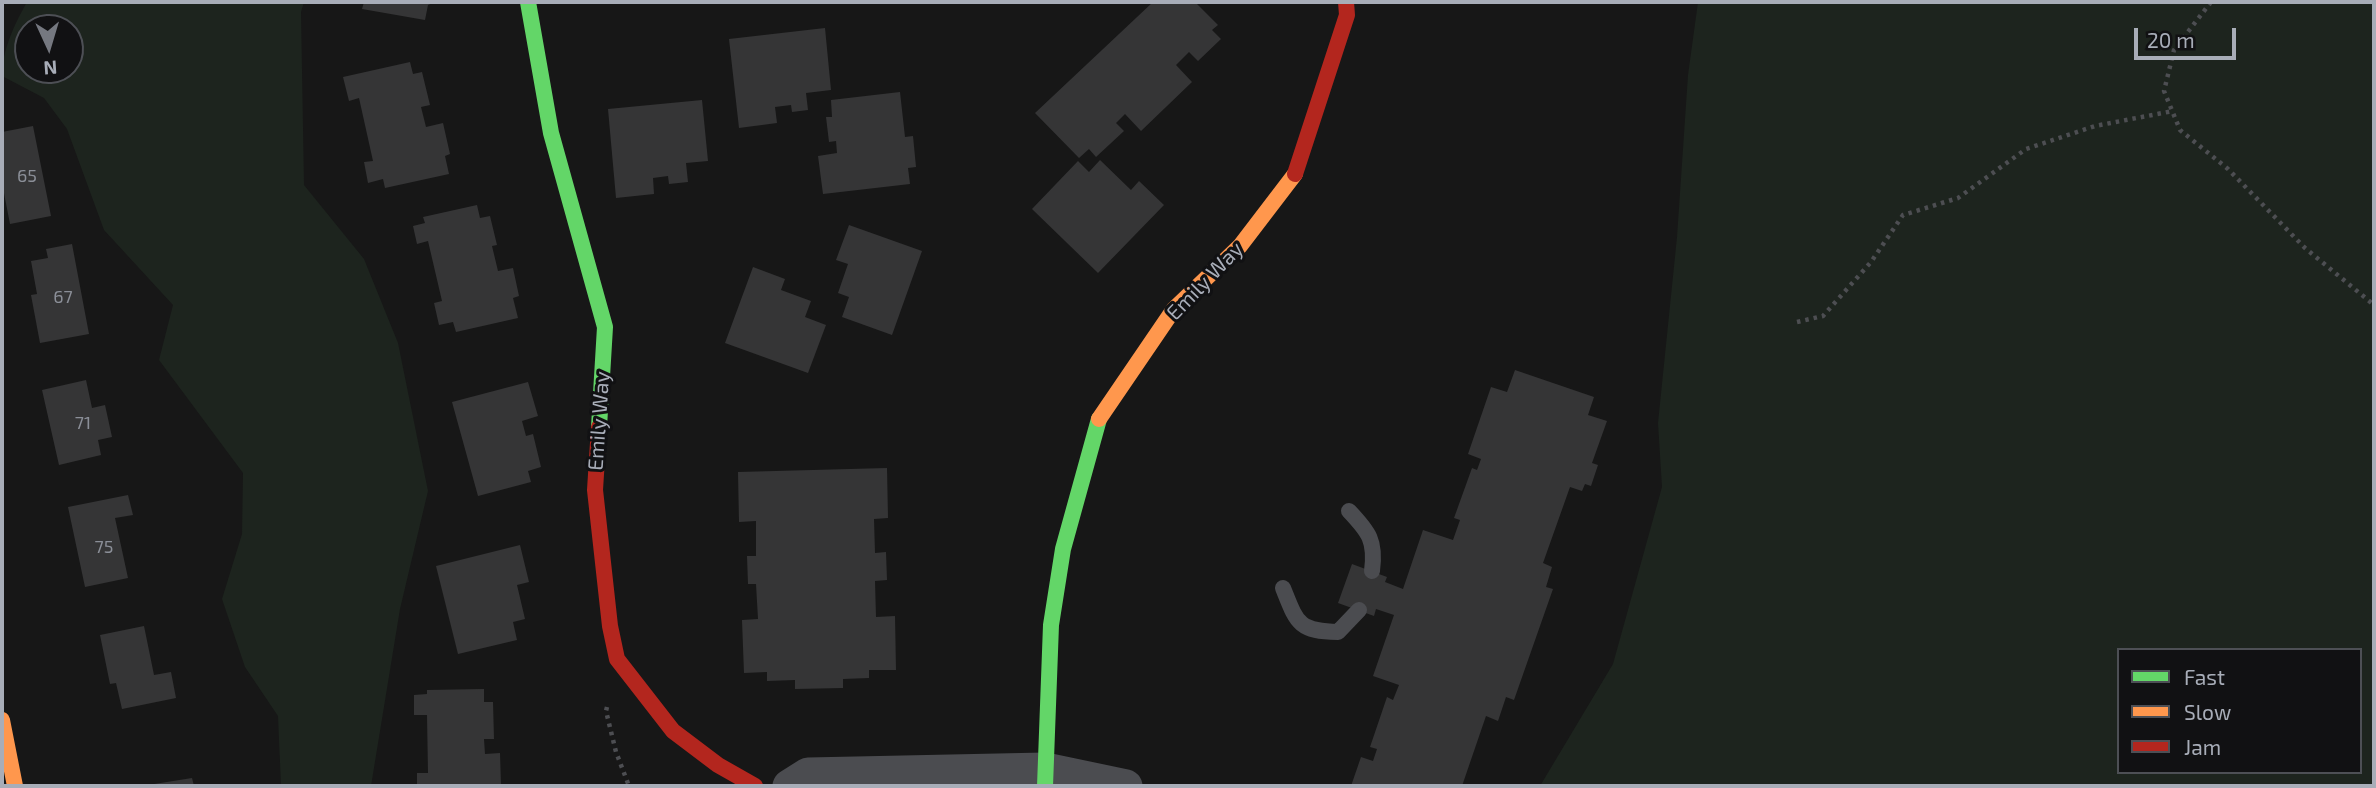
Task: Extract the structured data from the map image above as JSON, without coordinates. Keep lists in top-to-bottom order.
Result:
{
  "streets": {
    "street": ["Emily Way"]
  },
  "house_numbers": [
    "65",
    "67",
    "71",
    "75"
  ],
  "legend": ["Fast", "Slow", "Jam"],
  "scale_bar": "20 m",
  "north": "bottom"
}
